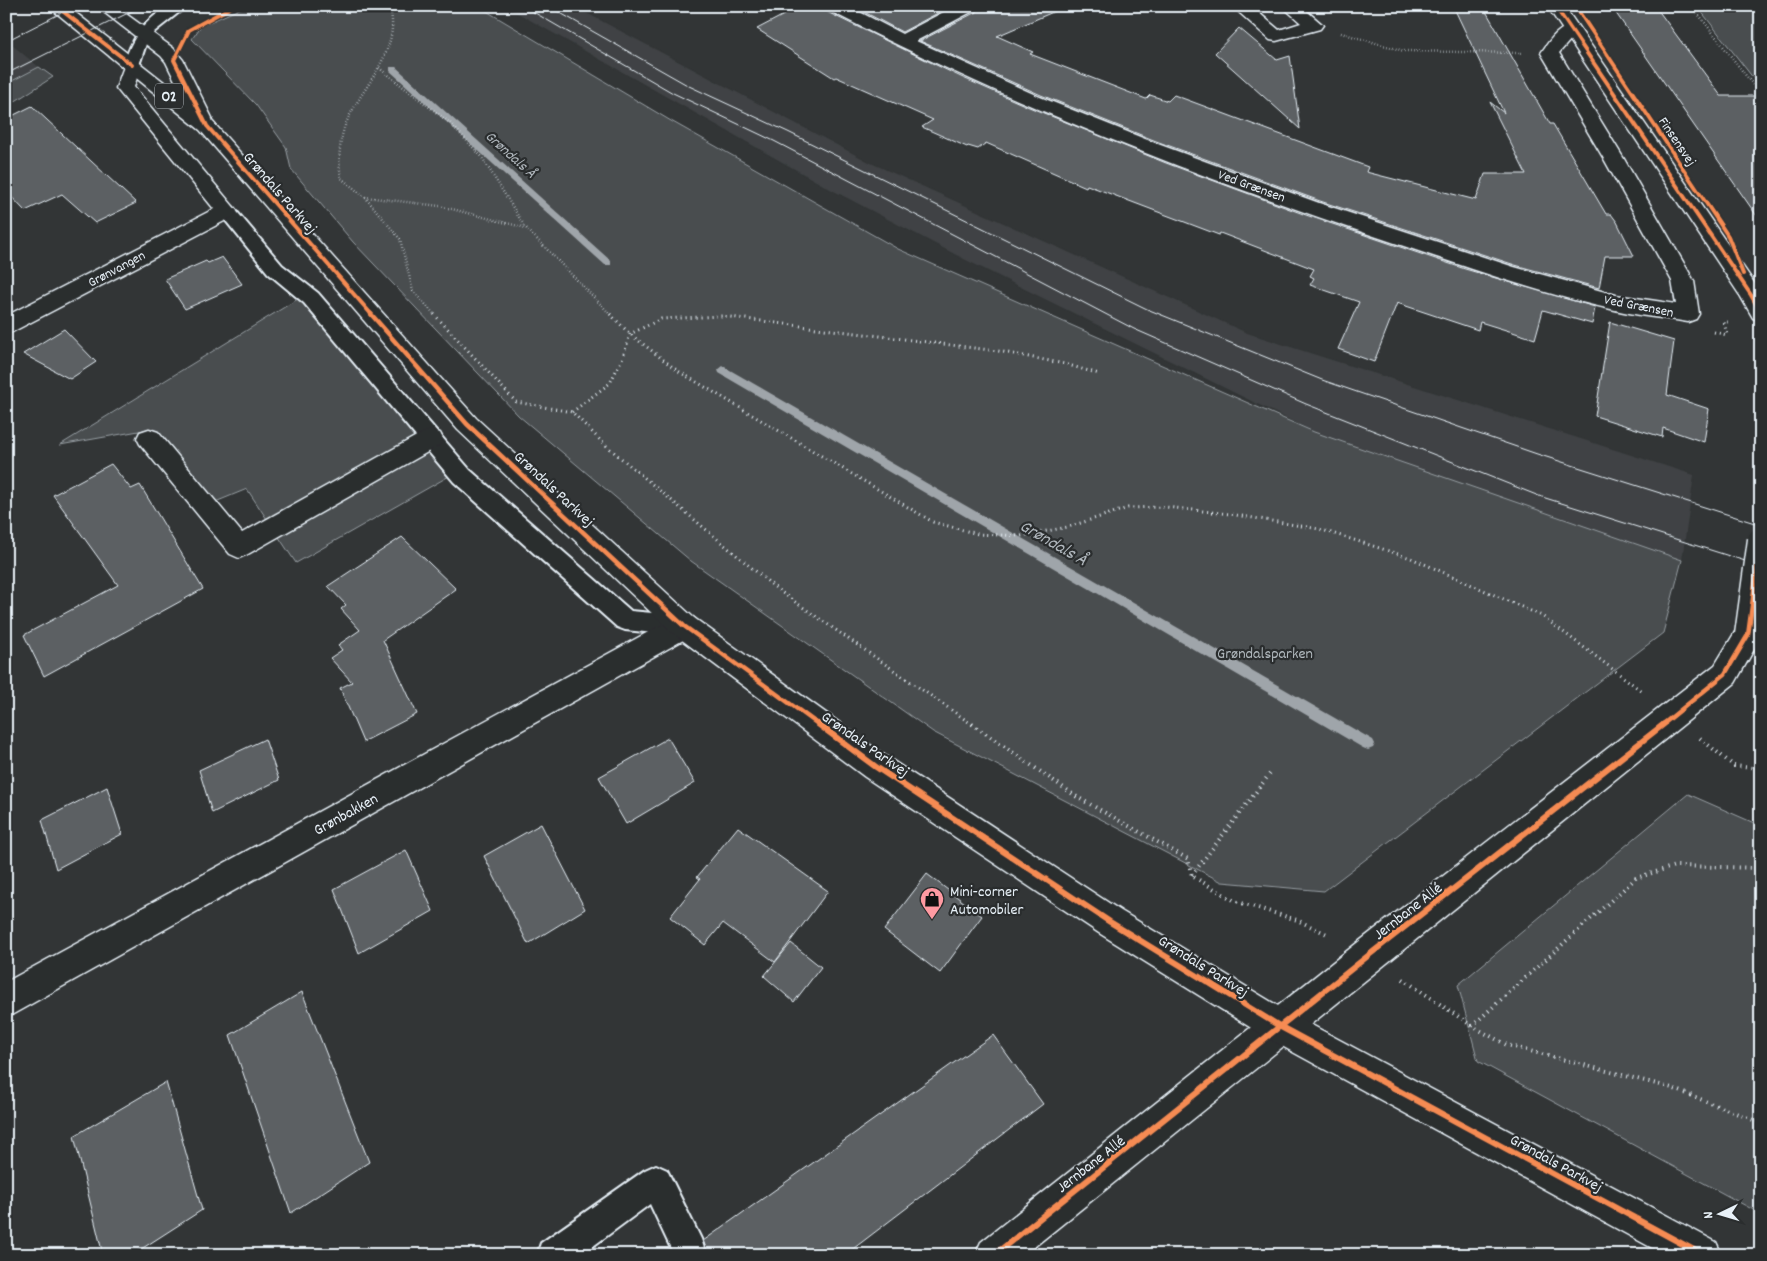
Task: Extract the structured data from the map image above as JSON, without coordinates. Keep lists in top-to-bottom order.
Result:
{
  "streets": {
    "street": [
      "O2",
      "Finsensvej",
      "Ved Grænsen",
      "Grøndals Parkvej",
      "Grønvangen",
      "Grønbakken",
      "Jernbane Allé"
    ]
  },
  "crossings": [
    ["Grøndals Parkvej", "Grønbakken"],
    ["Grøndals Parkvej", "Jernbane Allé"]
  ],
  "water": ["Grøndals Å"],
  "parks": ["Grøndalsparken"],
  "places": {
    "shop": ["Mini-corner Automobiler"]
  },
  "north": "left"
}
